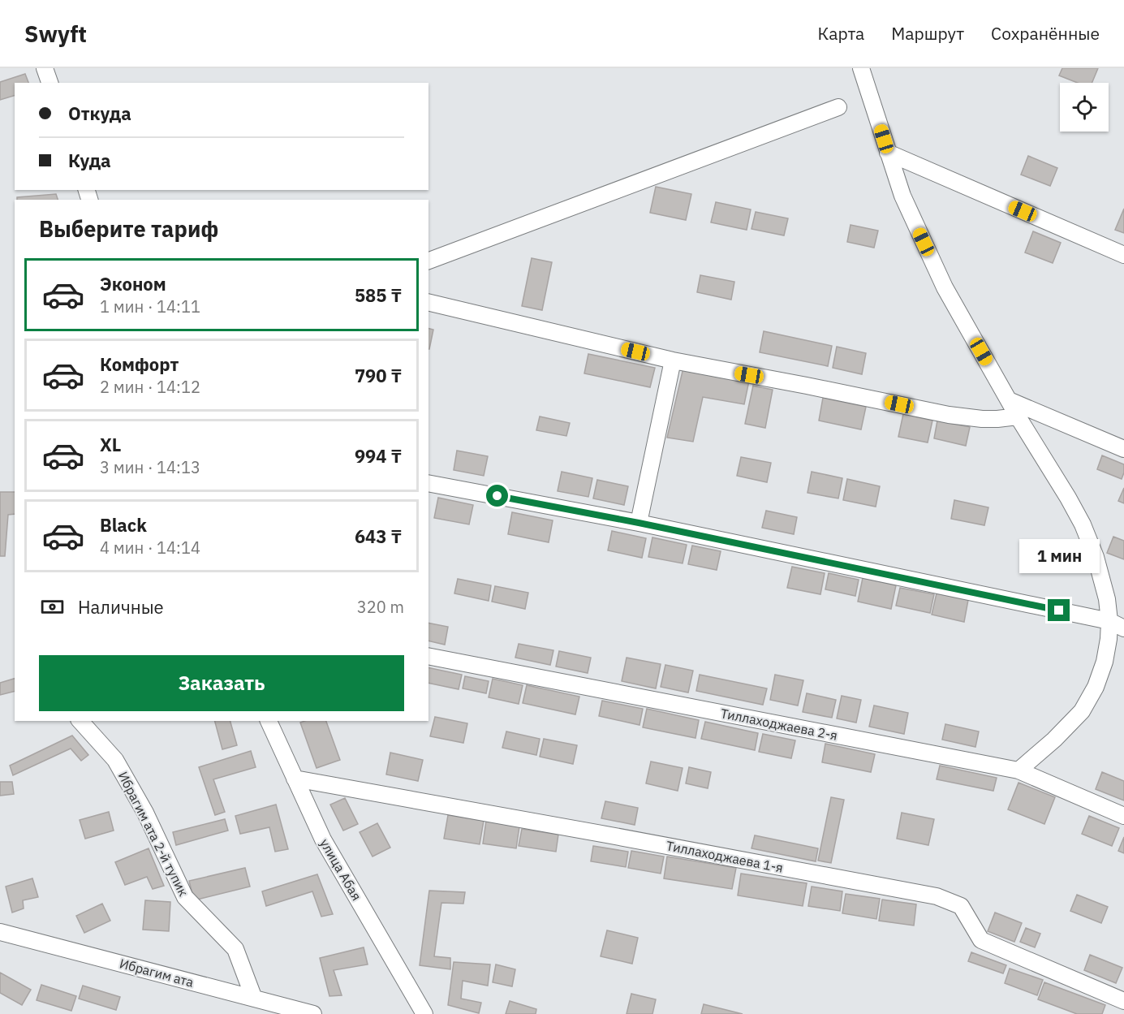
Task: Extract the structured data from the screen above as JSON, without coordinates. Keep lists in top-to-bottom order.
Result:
{
  "streets": {
    "street": [
      "Тиллаходжаева 2-я",
      "Ибрагим ата 2-й тупик",
      "Тиллаходжаева 1-я",
      "улица Абая",
      "Ибрагим ата"
    ]
  },
  "crossings": [
    ["Ибрагим ата 2-й тупик", "Ибрагим ата"],
    ["Тиллаходжаева 1-я", "улица Абая"]
  ],
  "page": {
    "header": "Swyft",
    "nav": ["Карта", "Маршрут", "Сохранённые"],
    "banner": ["Откуда", "Куда"],
    "heading": "Выберите тариф",
    "list": [
      {
        "name": "Эконом",
        "note": "1 мин · 14:11",
        "value": "585 ₸"
      },
      {
        "name": "Комфорт",
        "note": "2 мин · 14:12",
        "value": "790 ₸"
      },
      {
        "name": "XL",
        "note": "3 мин · 14:13",
        "value": "994 ₸"
      },
      {
        "name": "Black",
        "note": "4 мин · 14:14",
        "value": "643 ₸"
      }
    ],
    "bubble": "1 мин",
    "pay": ["Наличные", "320 m"],
    "buttons": "Заказать"
  }
}
